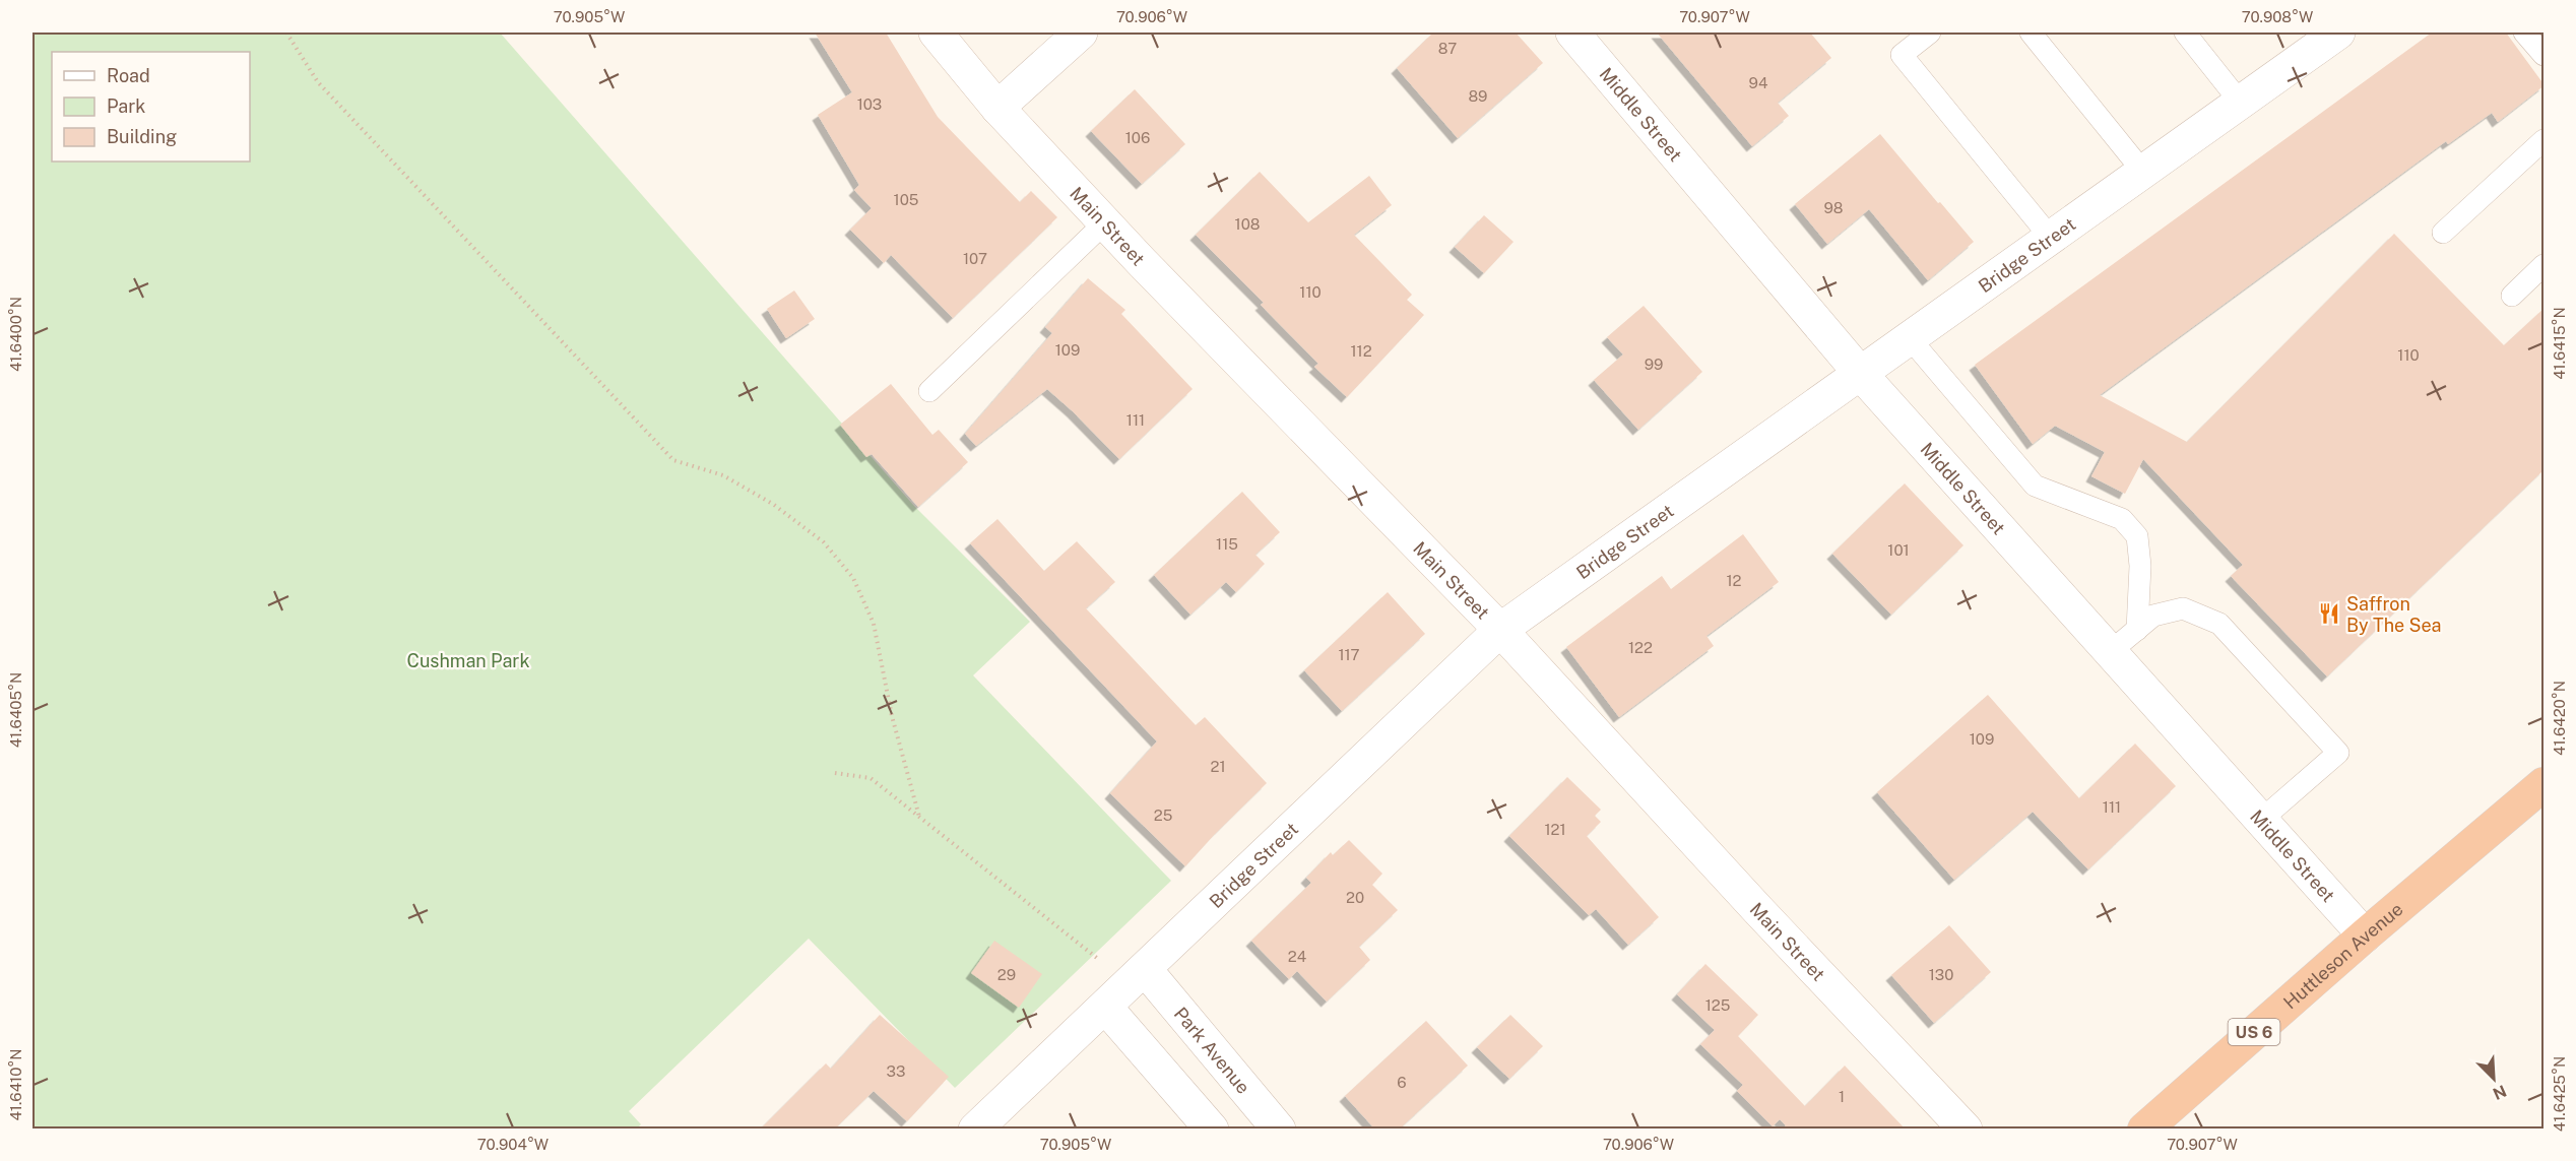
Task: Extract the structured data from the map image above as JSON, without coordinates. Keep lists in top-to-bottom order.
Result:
{
  "streets": {
    "highway": ["Huttleson Avenue", "US 6"],
    "street": [
      "Middle Street",
      "Main Street",
      "Bridge Street",
      "Park Avenue"
    ]
  },
  "crossings": [
    ["Middle Street", "Bridge Street"],
    ["Middle Street", "Huttleson Avenue"],
    ["Main Street", "Bridge Street"],
    ["Bridge Street", "Park Avenue"]
  ],
  "parks": ["Cushman Park"],
  "places": {
    "restaurant": ["Saffron By The Sea"]
  },
  "house_numbers": [
    "87",
    "94",
    "89",
    "103",
    "106",
    "105",
    "98",
    "108",
    "107",
    "110",
    "109",
    "112",
    "110",
    "99",
    "111",
    "115",
    "101",
    "12",
    "122",
    "117",
    "109",
    "21",
    "111",
    "25",
    "121",
    "20",
    "24",
    "29",
    "130",
    "125",
    "33",
    "6",
    "1"
  ],
  "legend": ["Road", "Park", "Building"],
  "north": "bottom right",
  "coordinates": [
    "70.905°W",
    "70.906°W",
    "70.907°W",
    "70.908°W",
    "41.6400°N",
    "41.6415°N",
    "41.6405°N",
    "41.6420°N",
    "41.6410°N",
    "41.6425°N",
    "70.904°W"
  ]
}
